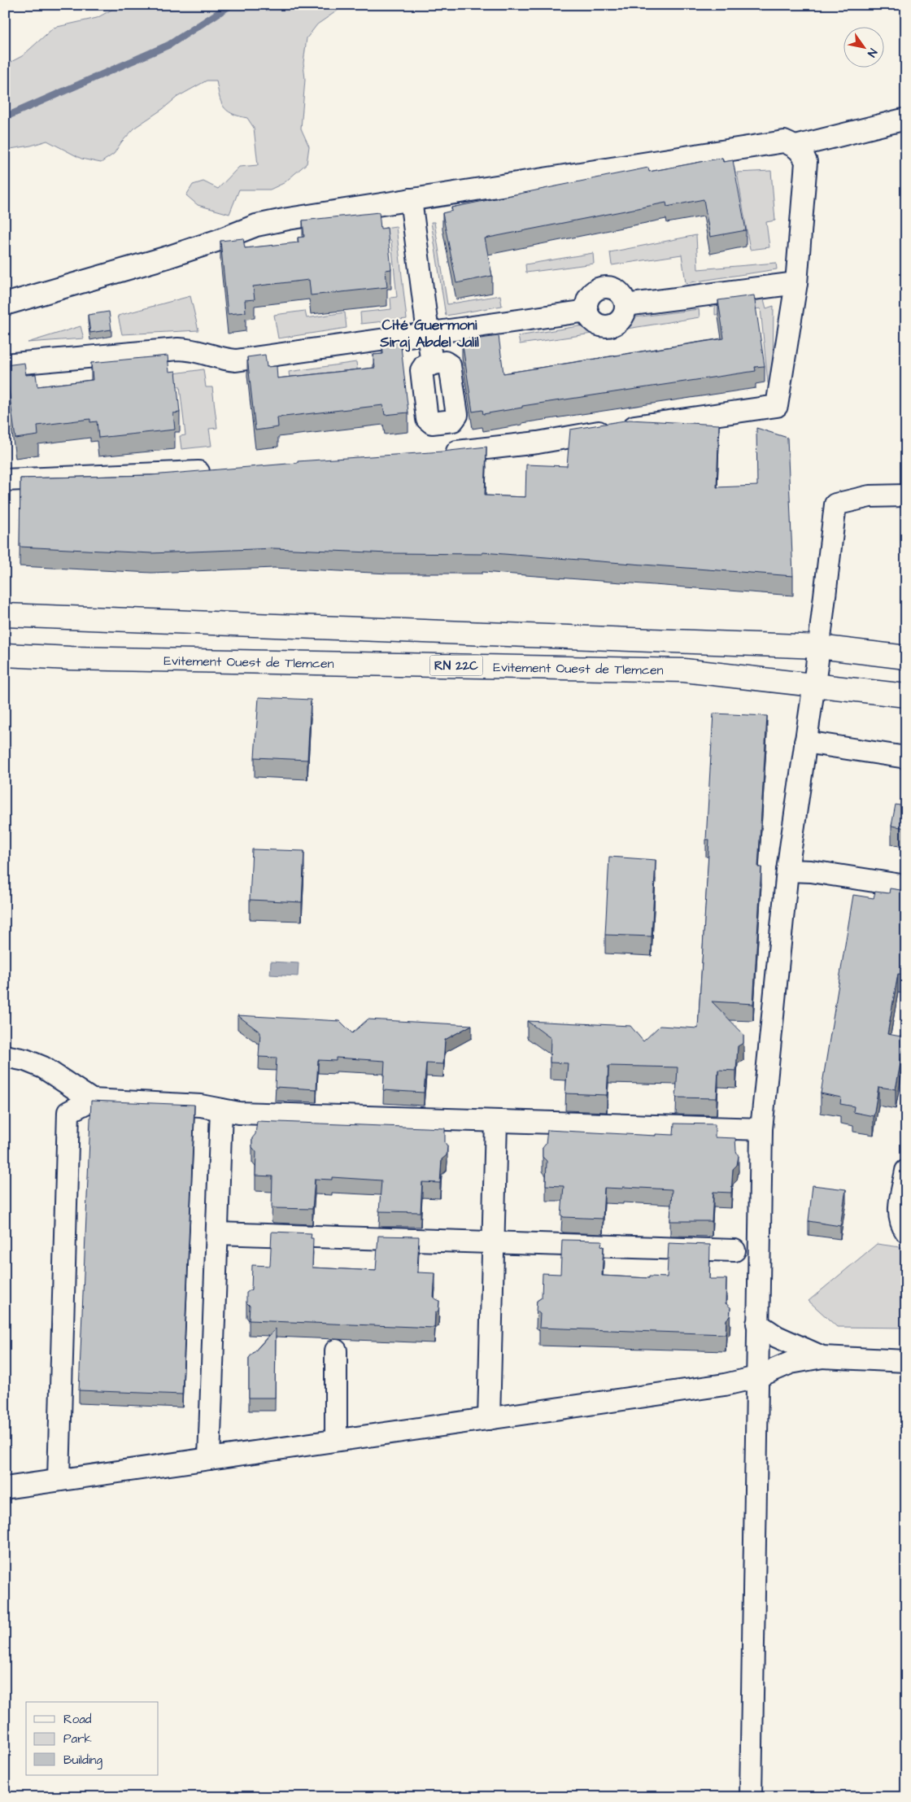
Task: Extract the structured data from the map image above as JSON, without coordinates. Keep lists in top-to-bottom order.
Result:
{
  "streets": {
    "highway": ["Evitement Ouest de Tlemcen", "RN 22C"]
  },
  "districts": ["Cité Guermoni Siraj Abdel Jalil"],
  "legend": ["Road", "Park", "Building"],
  "north": "bottom right"
}
